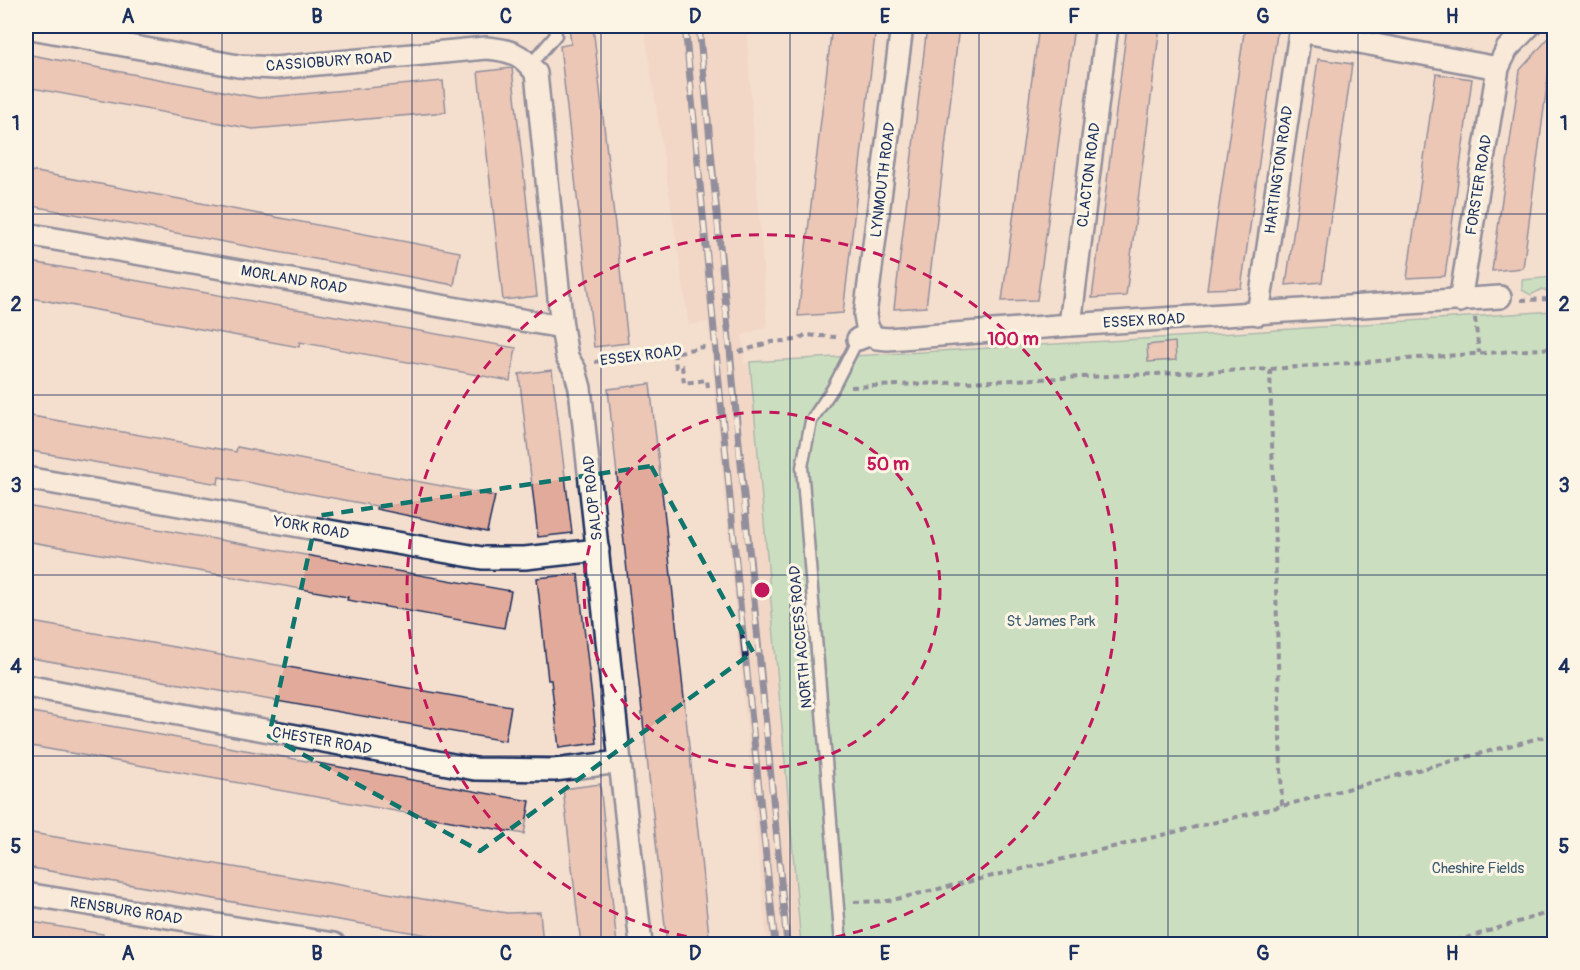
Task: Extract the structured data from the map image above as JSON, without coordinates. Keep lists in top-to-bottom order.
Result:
{
  "streets": {
    "street": [
      "CASSIOBURY ROAD",
      "HARTINGTON ROAD",
      "CLACTON ROAD",
      "LYNMOUTH ROAD",
      "FORSTER ROAD",
      "MORLAND ROAD",
      "ESSEX ROAD",
      "SALOP ROAD",
      "YORK ROAD",
      "CHESTER ROAD",
      "RENSBURG ROAD"
    ],
    "lane": ["NORTH ACCESS ROAD"]
  },
  "crossings": [
    ["CASSIOBURY ROAD", "SALOP ROAD"],
    ["HARTINGTON ROAD", "ESSEX ROAD"],
    ["CLACTON ROAD", "ESSEX ROAD"],
    ["LYNMOUTH ROAD", "ESSEX ROAD"],
    ["LYNMOUTH ROAD", "NORTH ACCESS ROAD"],
    ["FORSTER ROAD", "ESSEX ROAD"],
    ["MORLAND ROAD", "SALOP ROAD"],
    ["ESSEX ROAD", "SALOP ROAD"],
    ["ESSEX ROAD", "NORTH ACCESS ROAD"],
    ["SALOP ROAD", "YORK ROAD"],
    ["SALOP ROAD", "CHESTER ROAD"]
  ],
  "parks": ["St James Park", "Cheshire Fields"],
  "grid": {
    "columns": [
      "A",
      "B",
      "C",
      "D",
      "E",
      "F",
      "G",
      "H"
    ],
    "rows": [
      "1",
      "2",
      "3",
      "4",
      "5"
    ]
  },
  "rings": ["100 m", "50 m"]
}
